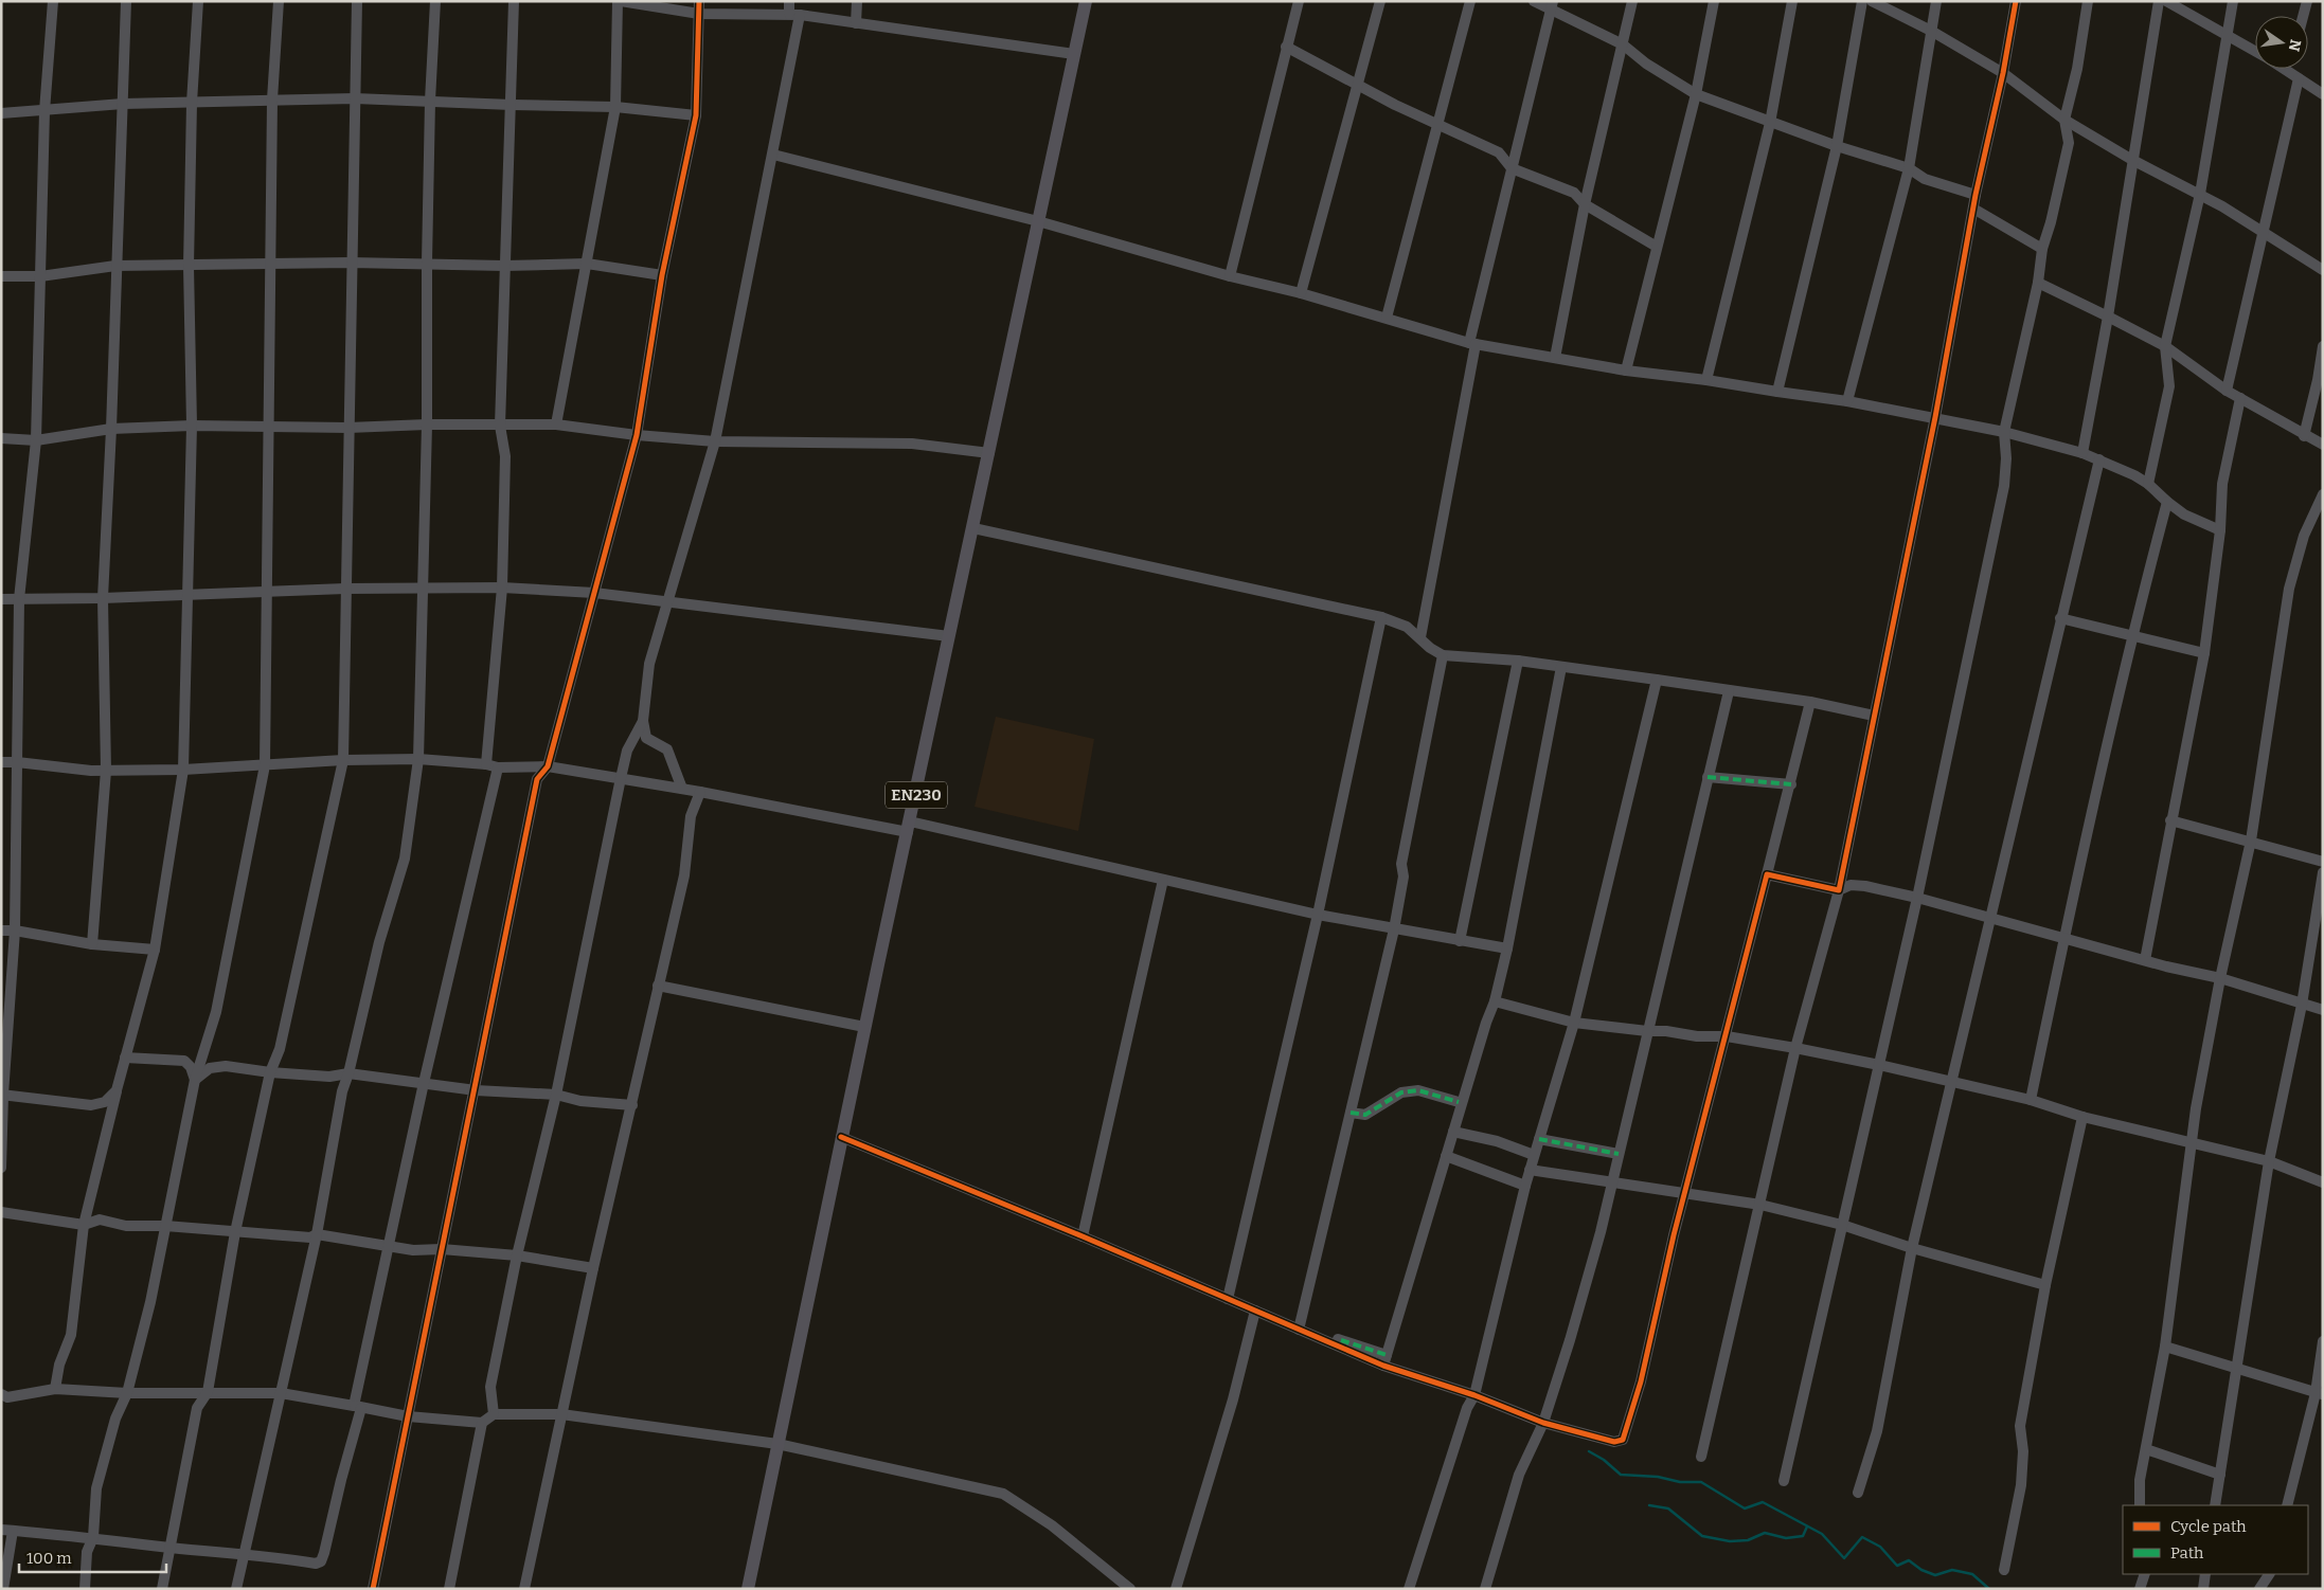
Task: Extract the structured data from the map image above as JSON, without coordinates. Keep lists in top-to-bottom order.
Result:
{
  "streets": {
    "main road": ["EN230"]
  },
  "legend": ["Cycle path", "Path"],
  "scale_bar": "100 m",
  "north": "right"
}
